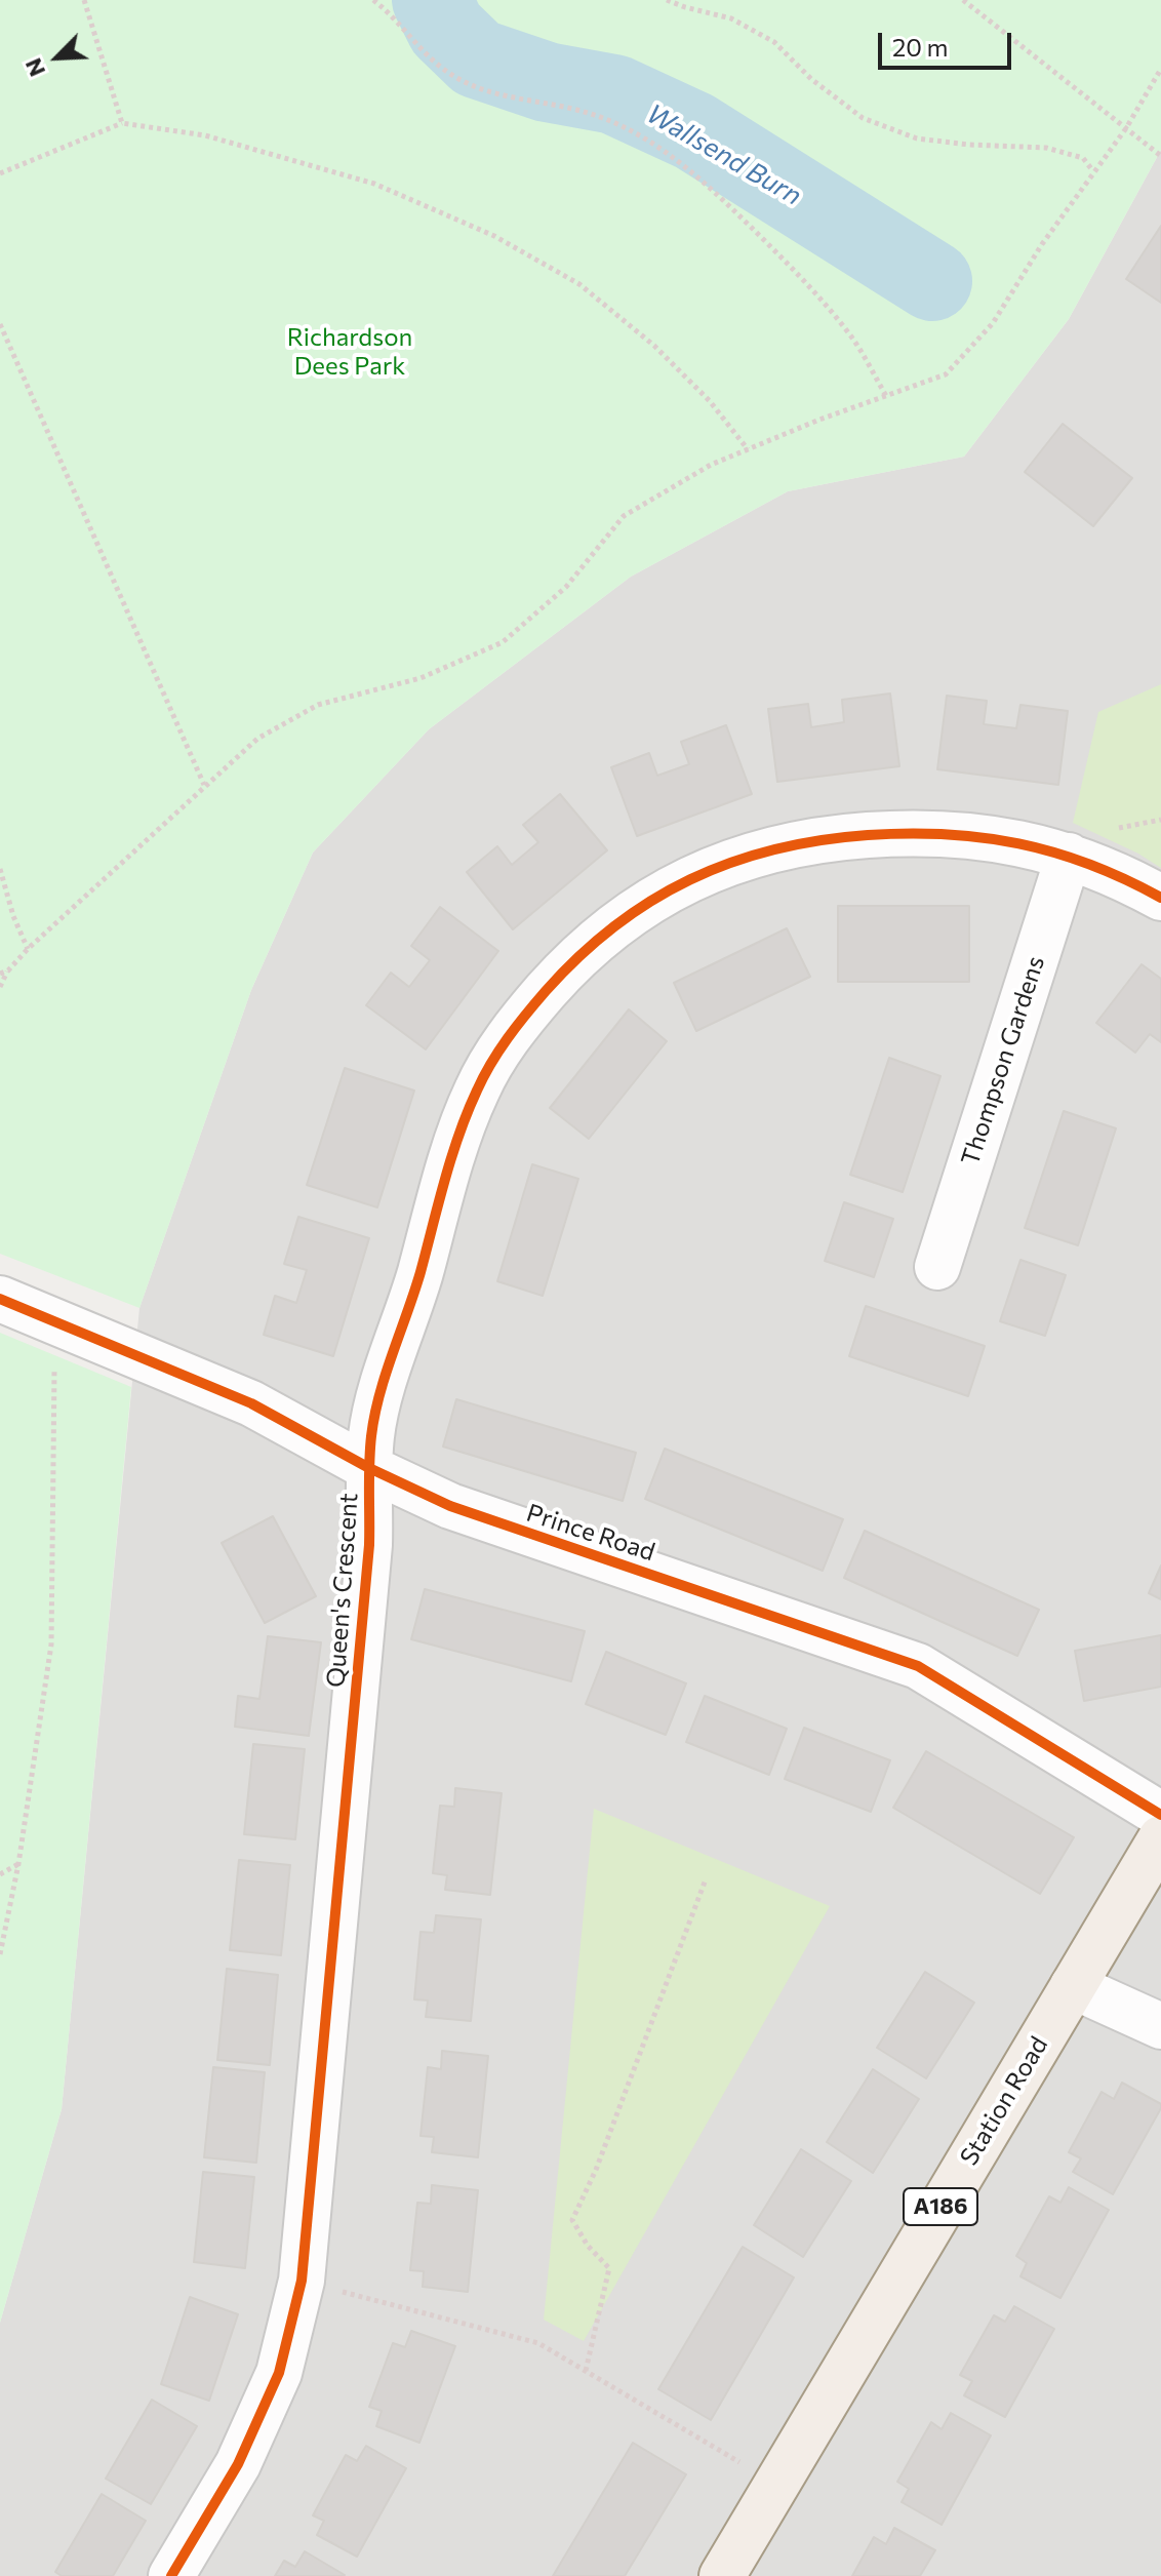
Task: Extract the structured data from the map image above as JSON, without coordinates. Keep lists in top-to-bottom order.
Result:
{
  "streets": {
    "main road": ["Station Road", "A186"],
    "street": ["Thompson Gardens", "Prince Road", "Queen's Crescent"]
  },
  "crossings": [
    ["Thompson Gardens", "Queen's Crescent"],
    ["Prince Road", "Queen's Crescent"]
  ],
  "water": ["Wallsend Burn"],
  "parks": ["Richardson Dees Park"],
  "scale_bar": "20 m",
  "north": "bottom left"
}
